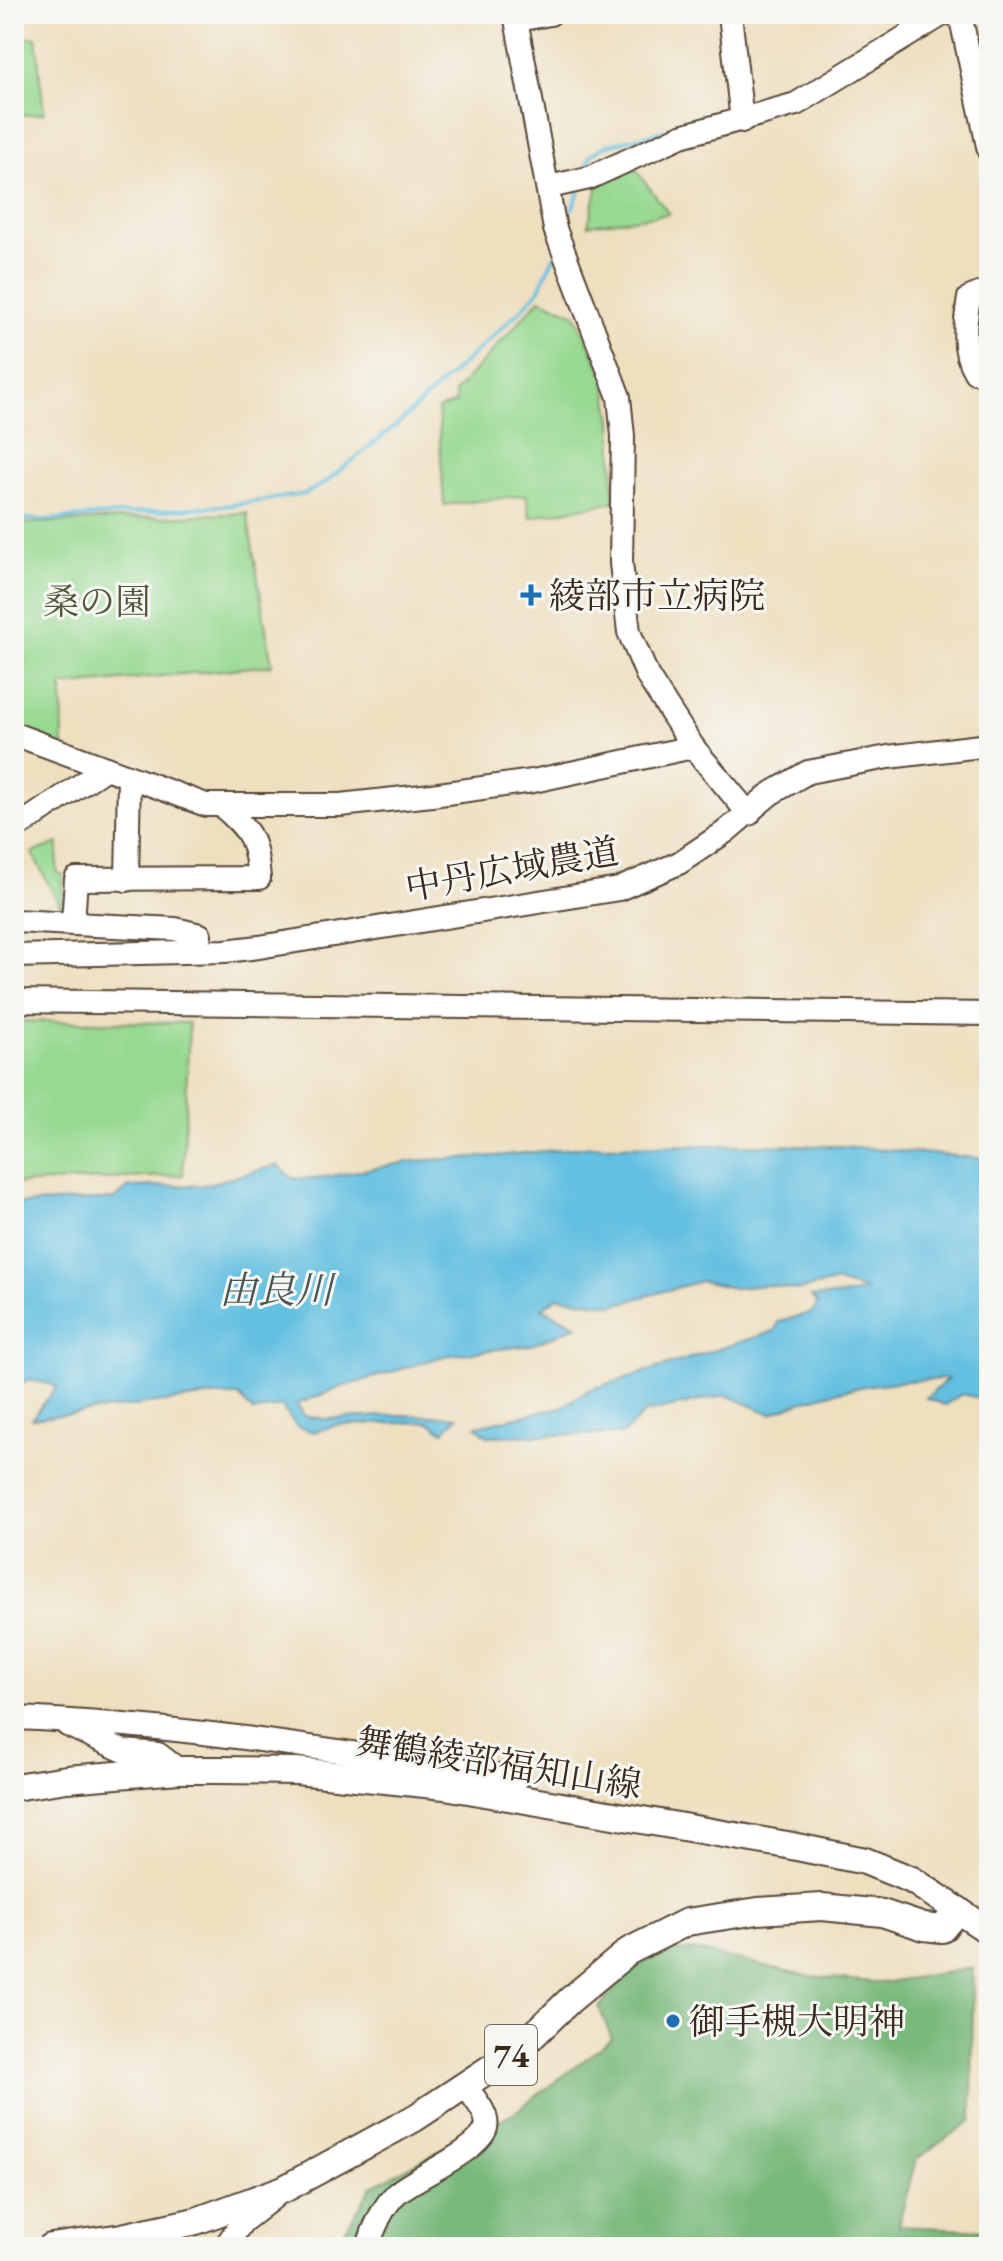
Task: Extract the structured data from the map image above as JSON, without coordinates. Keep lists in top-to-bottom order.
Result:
{
  "streets": {
    "main road": ["舞鶴綾部福知山線", "74"],
    "street": ["中丹広域農道"]
  },
  "crossings": [
    ["舞鶴綾部福知山線", "74"]
  ],
  "water": ["由良川"],
  "parks": ["桑の園"],
  "places": {
    "health": ["綾部市立病院"],
    "other": ["御手槻大明神"]
  }
}
